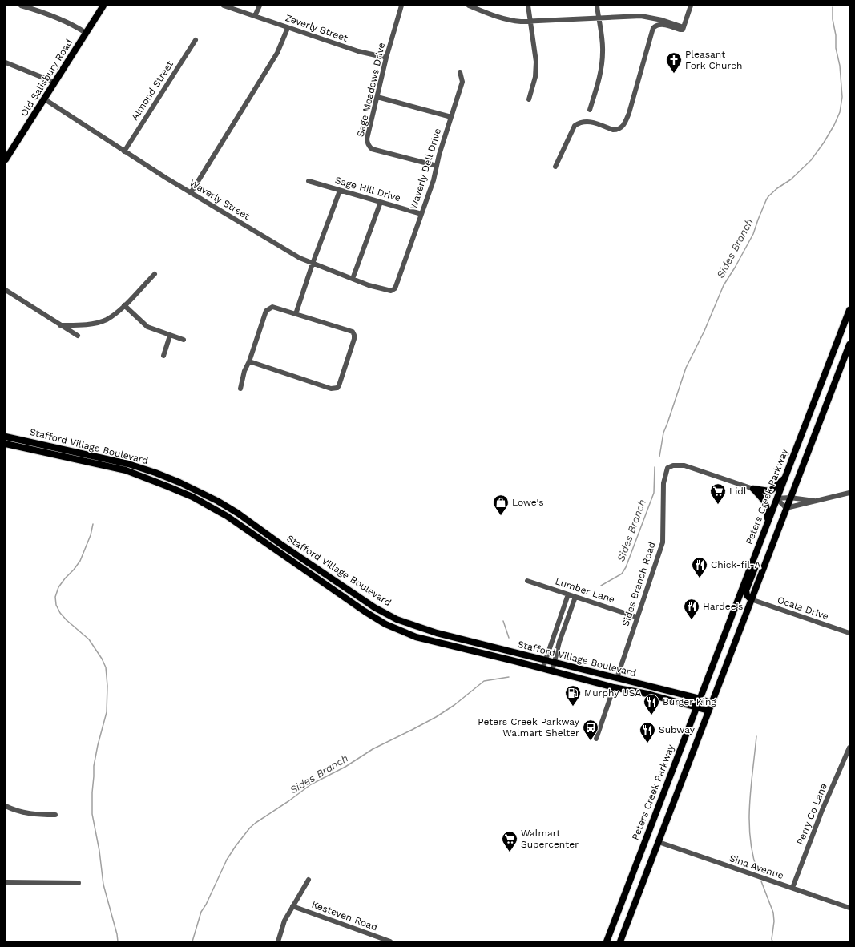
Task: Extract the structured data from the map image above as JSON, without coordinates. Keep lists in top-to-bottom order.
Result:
{
  "streets": {
    "main road": ["Old Salisbury Road", "Stafford Village Boulevard", "Peters Creek Parkway"],
    "street": [
      "Zeverly Street",
      "Sage Meadows Drive",
      "Almond Street",
      "Waverly Dell Drive",
      "Sage Hill Drive",
      "Waverly Street",
      "Sides Branch Road",
      "Lumber Lane",
      "Ocala Drive",
      "Perry Co Lane",
      "Sina Avenue",
      "Kesteven Road"
    ]
  },
  "crossings": [
    ["Zeverly Street", "Sage Meadows Drive"],
    ["Old Salisbury Road", "Waverly Street"],
    ["Sage Meadows Drive", "Waverly Dell Drive"],
    ["Almond Street", "Waverly Street"],
    ["Waverly Dell Drive", "Sage Hill Drive"],
    ["Waverly Dell Drive", "Waverly Street"],
    ["Stafford Village Boulevard", "Peters Creek Parkway"],
    ["Stafford Village Boulevard", "Sides Branch Road"],
    ["Sides Branch Road", "Lumber Lane"],
    ["Perry Co Lane", "Sina Avenue"]
  ],
  "water": ["Sides Branch"],
  "places": {
    "church": ["Pleasant Fork Church"],
    "supermarket": ["Lidl", "Walmart Supercenter"],
    "shop": ["Lowe's"],
    "restaurant": [
      "Chick-fil-A",
      "Hardee's",
      "Burger King",
      "Subway"
    ],
    "fuel station": ["Murphy USA"],
    "bus stop": ["Peters Creek Parkway Walmart Shelter"]
  }
}
